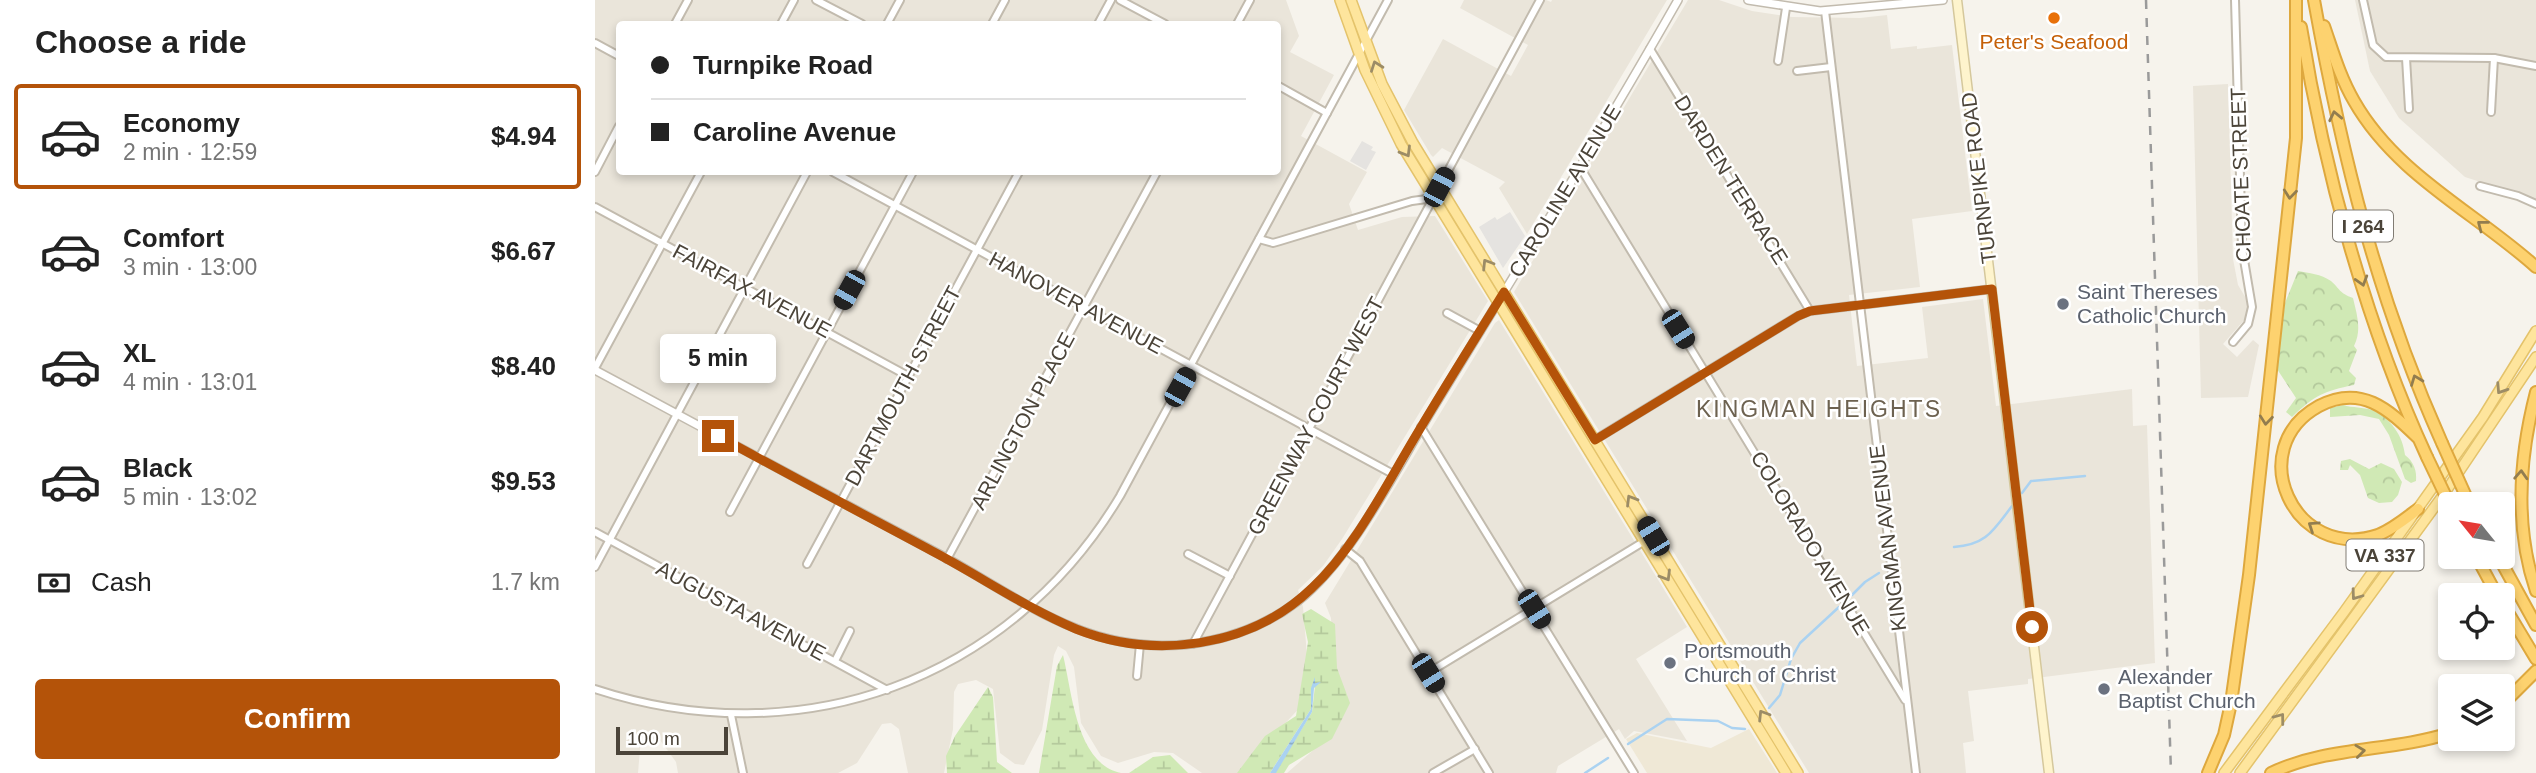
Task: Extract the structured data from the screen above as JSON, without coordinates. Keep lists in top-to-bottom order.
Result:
{
  "streets": {
    "highway": ["I 264"],
    "main road": ["TURNPIKE ROAD", "VA 337"],
    "street": [
      "CHOATE STREET",
      "DARDEN TERRACE",
      "CAROLINE AVENUE",
      "FAIRFAX AVENUE",
      "HANOVER AVENUE",
      "DARTMOUTH STREET",
      "GREENWAY COURT WEST",
      "ARLINGTON PLACE",
      "KINGMAN AVENUE",
      "COLORADO AVENUE",
      "AUGUSTA AVENUE"
    ]
  },
  "crossings": [
    ["DARDEN TERRACE", "CAROLINE AVENUE"],
    ["CAROLINE AVENUE", "HANOVER AVENUE"],
    ["CAROLINE AVENUE", "DARTMOUTH STREET"],
    ["CAROLINE AVENUE", "GREENWAY COURT WEST"],
    ["CAROLINE AVENUE", "ARLINGTON PLACE"],
    ["CAROLINE AVENUE", "COLORADO AVENUE"],
    ["FAIRFAX AVENUE", "DARTMOUTH STREET"],
    ["HANOVER AVENUE", "DARTMOUTH STREET"],
    ["HANOVER AVENUE", "GREENWAY COURT WEST"],
    ["HANOVER AVENUE", "ARLINGTON PLACE"],
    ["KINGMAN AVENUE", "COLORADO AVENUE"]
  ],
  "districts": ["KINGMAN HEIGHTS"],
  "places": [
    "Peter's Seafood",
    "Saint Thereses Catholic Church",
    "Portsmouth Church of Christ",
    "Alexander Baptist Church"
  ],
  "scale_bar": "100 m",
  "north": "top left",
  "page": {
    "heading": "Choose a ride",
    "banner": ["Turnpike Road", "Caroline Avenue"],
    "list": [
      {
        "name": "Economy",
        "note": "2 min · 12:59",
        "value": "$4.94"
      },
      {
        "name": "Comfort",
        "note": "3 min · 13:00",
        "value": "$6.67"
      },
      {
        "name": "XL",
        "note": "4 min · 13:01",
        "value": "$8.40"
      },
      {
        "name": "Black",
        "note": "5 min · 13:02",
        "value": "$9.53"
      }
    ],
    "bubble": "5 min",
    "pay": ["Cash", "1.7 km"],
    "buttons": "Confirm",
    "scale": "100 m"
  }
}
